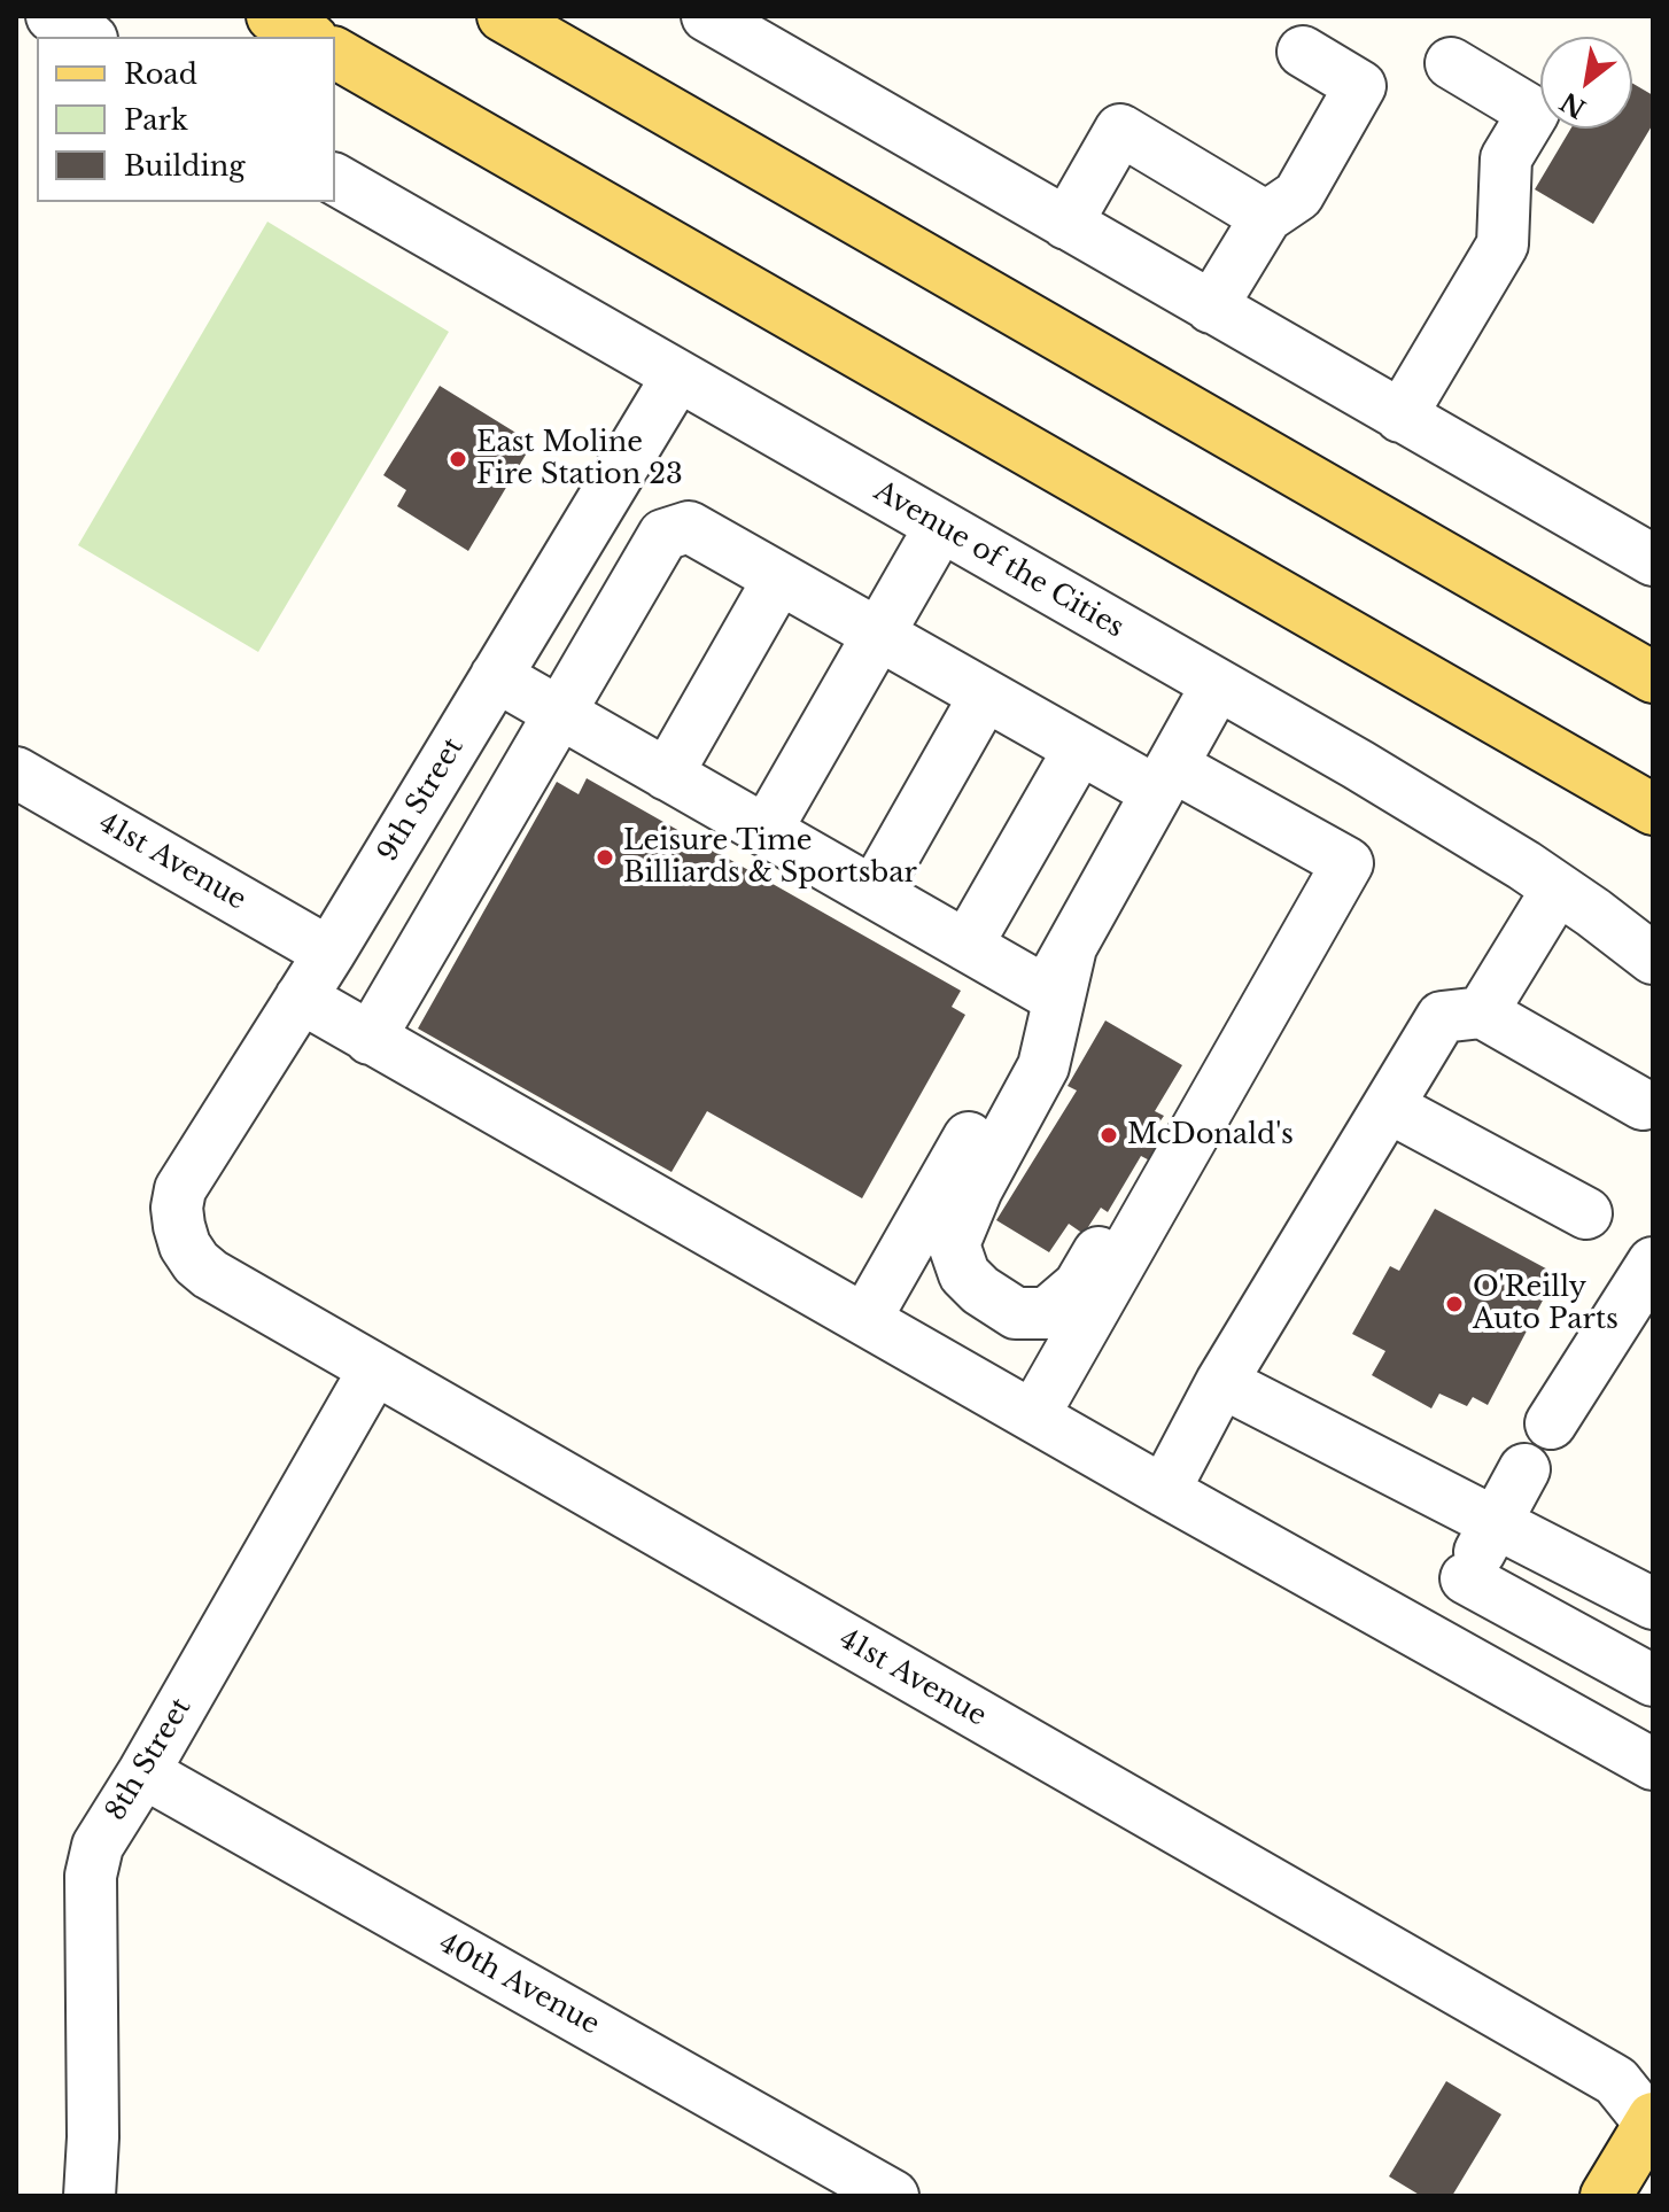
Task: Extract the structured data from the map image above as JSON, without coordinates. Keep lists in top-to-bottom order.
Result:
{
  "streets": {
    "street": [
      "Avenue of the Cities",
      "9th Street",
      "41st Avenue",
      "8th Street",
      "40th Avenue"
    ]
  },
  "crossings": [
    ["Avenue of the Cities", "9th Street"],
    ["9th Street", "41st Avenue"],
    ["41st Avenue", "8th Street"],
    ["8th Street", "40th Avenue"]
  ],
  "places": [
    "East Moline Fire Station 23",
    "Leisure Time Billiards & Sportsbar",
    "McDonald's",
    "O'Reilly Auto Parts"
  ],
  "legend": ["Road", "Park", "Building"],
  "north": "bottom left"
}
